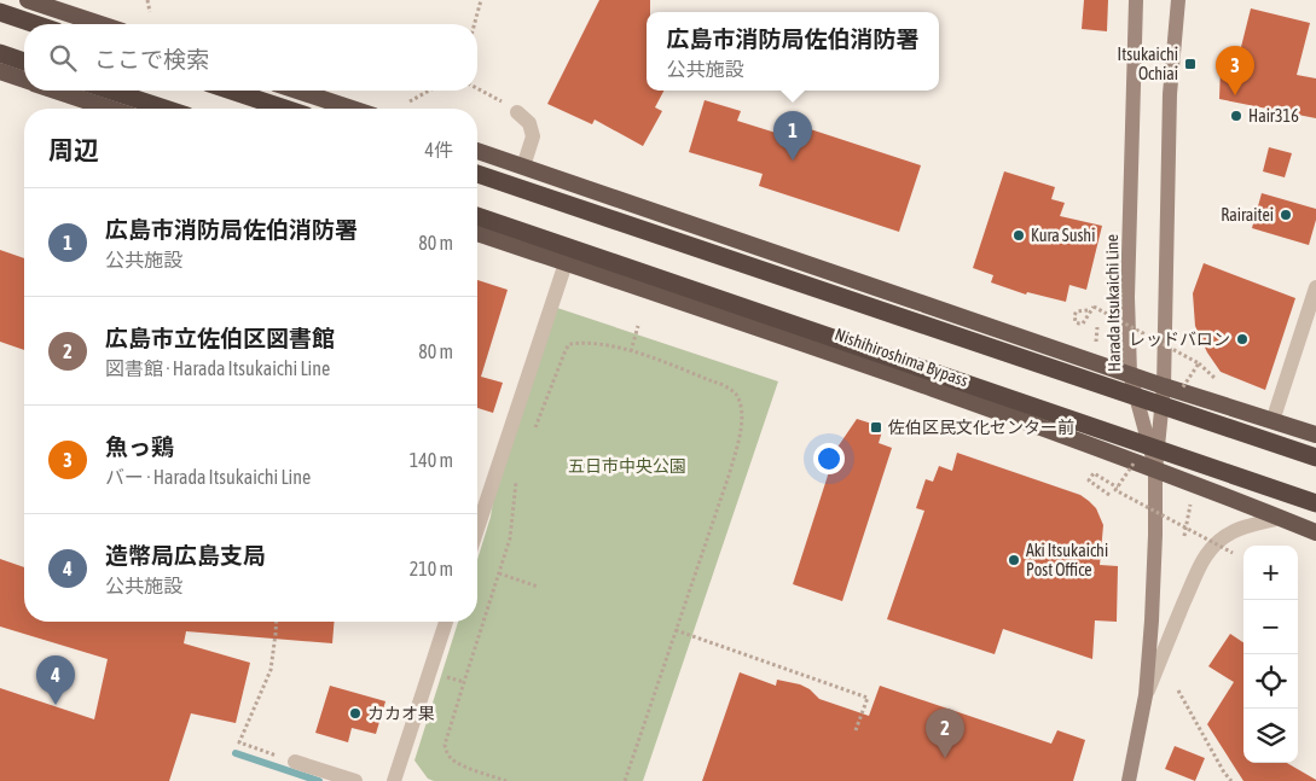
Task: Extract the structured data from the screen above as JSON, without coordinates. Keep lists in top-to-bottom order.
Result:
{
  "streets": {
    "highway": ["Nishihiroshima Bypass"],
    "main road": ["Harada Itsukaichi Line"]
  },
  "crossings": [
    ["Harada Itsukaichi Line", "Nishihiroshima Bypass"]
  ],
  "parks": ["五日市中央公園"],
  "places": {
    "transit": ["Itsukaichi Ochiai", "佐伯区民文化センター前"],
    "other": [
      "Hair316",
      "Rairaitei",
      "Kura Sushi",
      "レッドバロン",
      "Aki Itsukaichi Post Office",
      "カカオ果"
    ]
  },
  "page": {
    "popup": ["広島市消防局佐伯消防署", "公共施設"],
    "search": "ここで検索",
    "pins": [
      "3",
      "1",
      "4",
      "2"
    ],
    "heading": ["周辺", "4件"],
    "list": [
      {
        "mark": "1",
        "name": "広島市消防局佐伯消防署",
        "note": "公共施設",
        "value": "80 m"
      },
      {
        "mark": "2",
        "name": "広島市立佐伯区図書館",
        "note": "図書館 · Harada Itsukaichi Line",
        "value": "80 m"
      },
      {
        "mark": "3",
        "name": "魚っ鶏",
        "note": "バー · Harada Itsukaichi Line",
        "value": "140 m"
      },
      {
        "mark": "4",
        "name": "造幣局広島支局",
        "note": "公共施設",
        "value": "210 m"
      }
    ],
    "map_buttons": ["+", "−"]
  }
}
